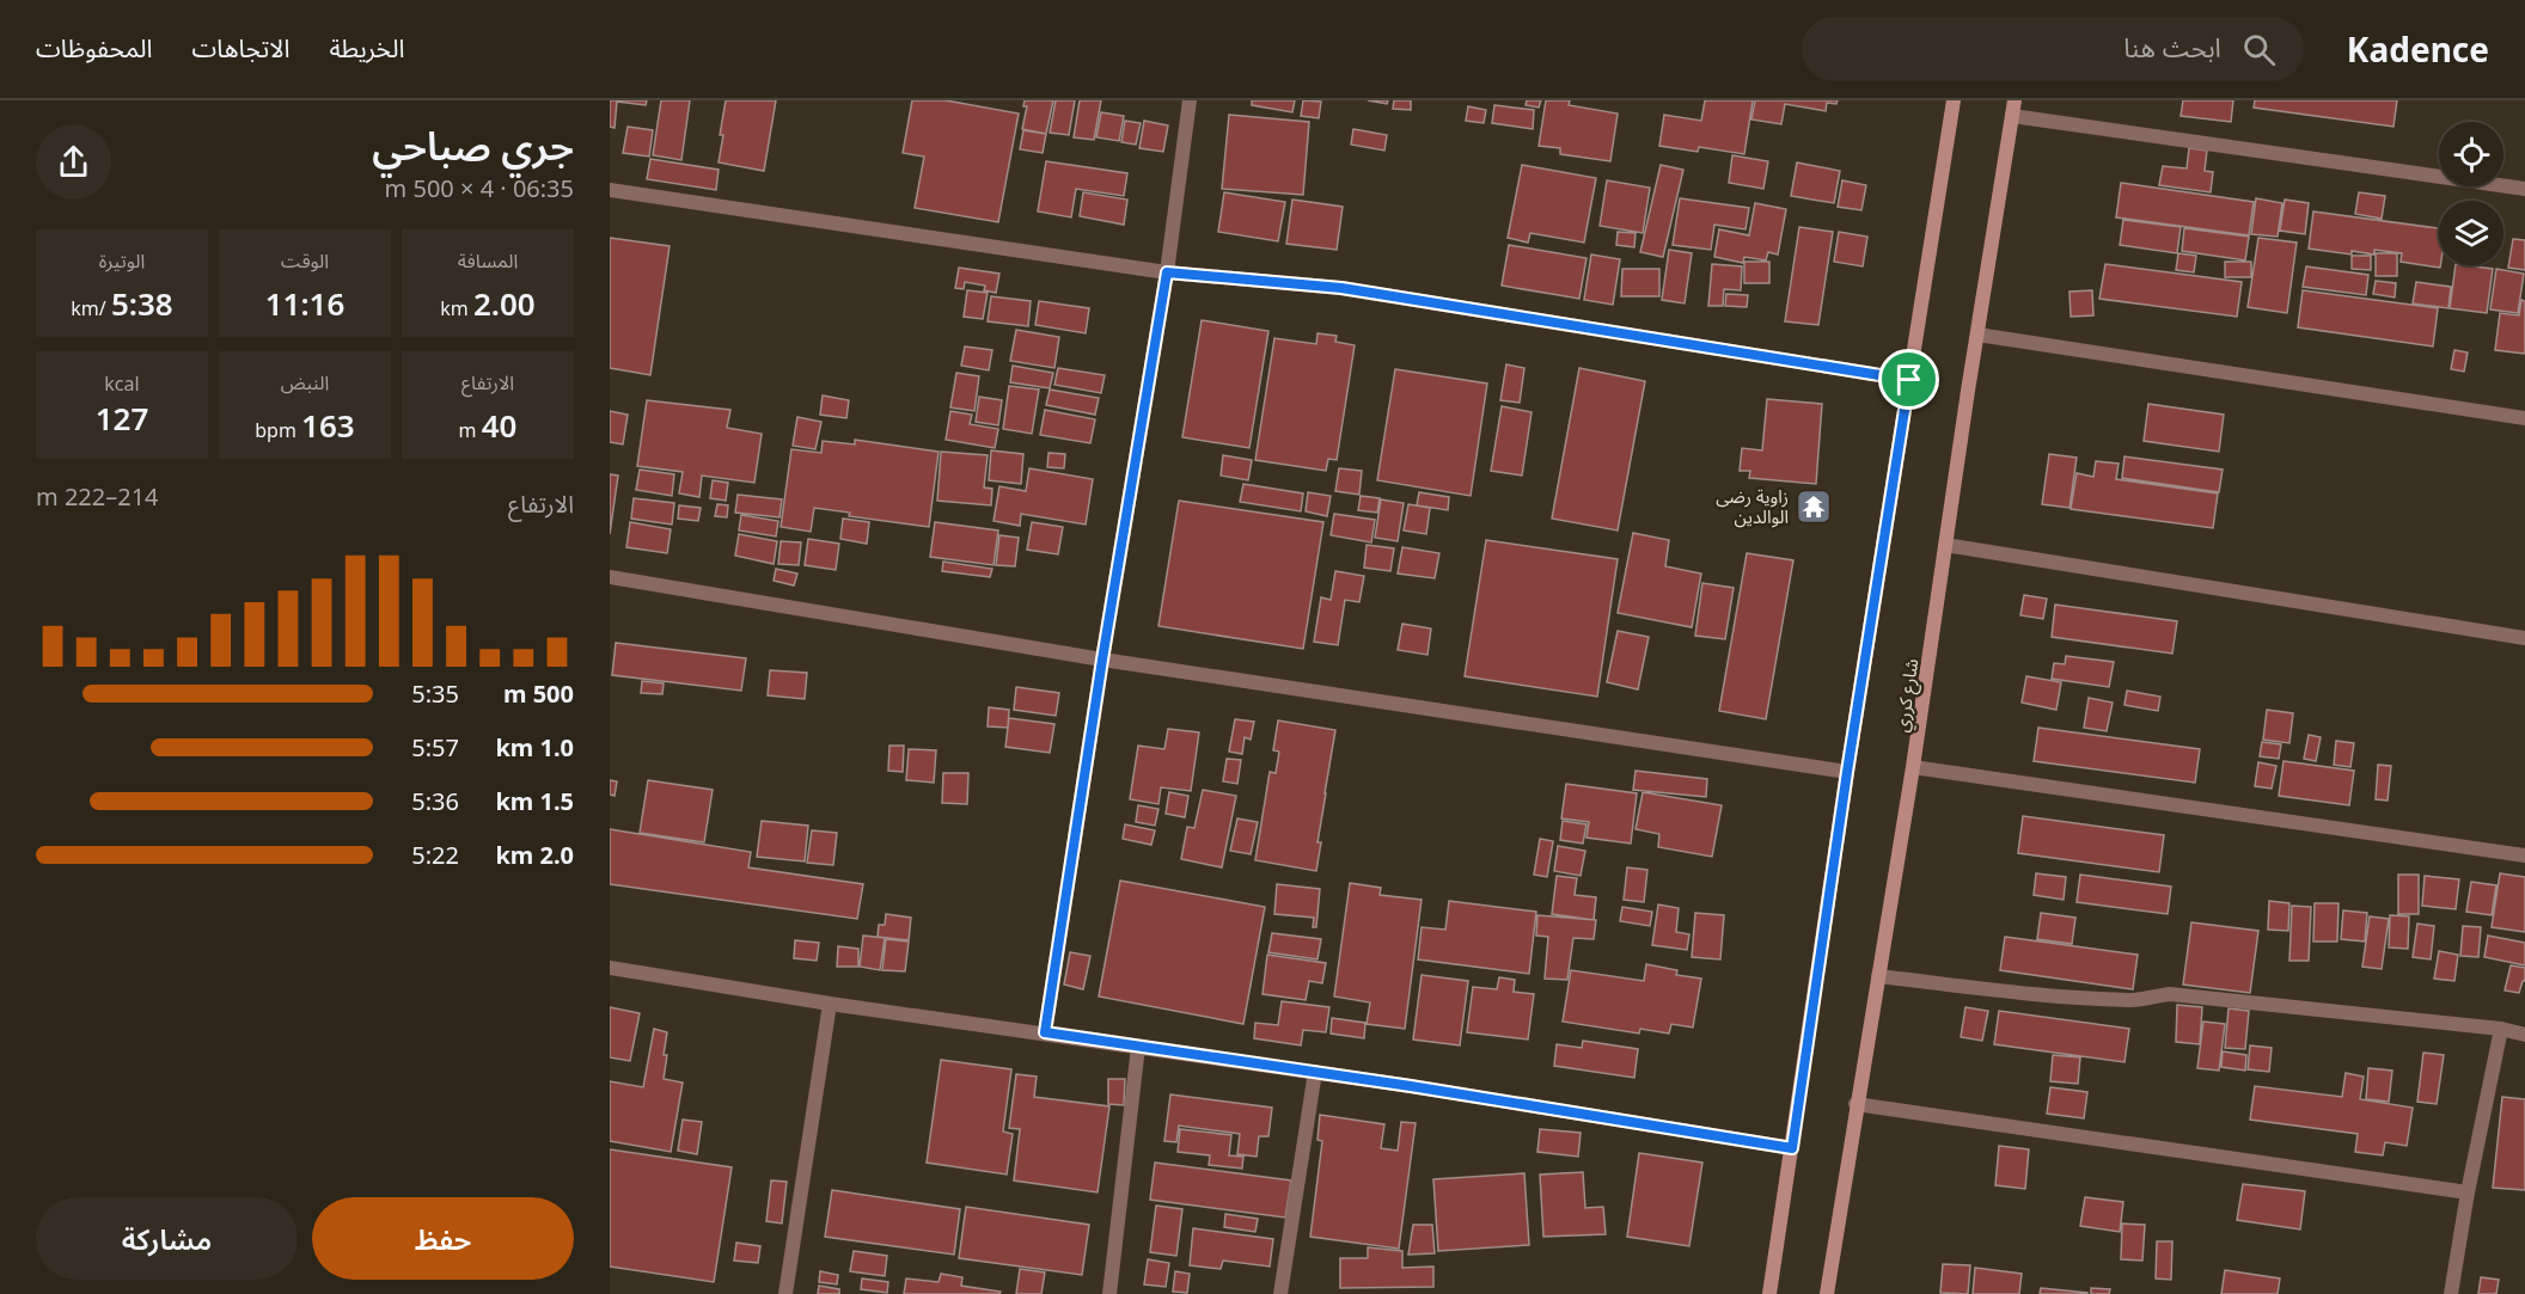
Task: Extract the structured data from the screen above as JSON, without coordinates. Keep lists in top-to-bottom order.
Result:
{
  "streets": {
    "main road": ["شارع كرري"]
  },
  "places": {
    "temple": ["زاوية رضى الوالدين"]
  },
  "page": {
    "header": "Kadence",
    "search": "ابحث هنا",
    "nav": ["الخريطة", "الاتجاهات", "المحفوظات"],
    "heading": ["جري صباحي", "06:35 · 4 × 500 m"],
    "stats": [
      ["المسافة", "2.00 km"],
      ["الوقت", "11:16"],
      ["الوتيرة", "5:38 /km"],
      ["الارتفاع", "40 m"],
      ["النبض", "163 bpm"],
      ["kcal", "127"]
    ],
    "chart": ["الارتفاع", "214–222 m"],
    "list": [
      {
        "name": "500 m",
        "note": "5:35"
      },
      {
        "name": "1.0 km",
        "note": "5:57"
      },
      {
        "name": "1.5 km",
        "note": "5:36"
      },
      {
        "name": "2.0 km",
        "note": "5:22"
      }
    ],
    "buttons": ["حفظ", "مشاركة"]
  }
}
